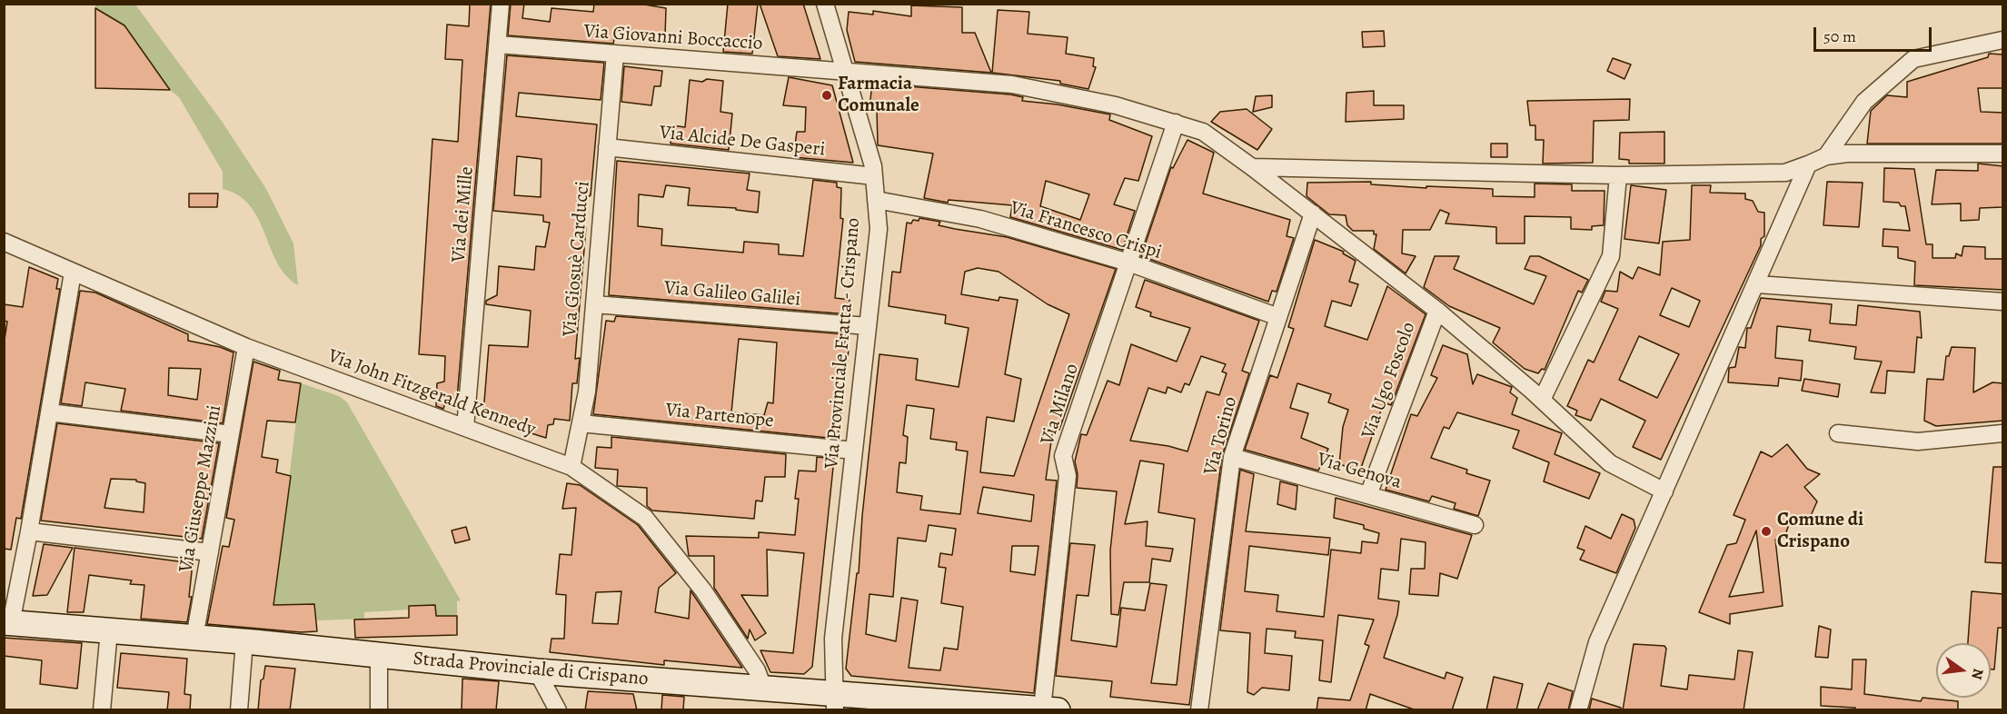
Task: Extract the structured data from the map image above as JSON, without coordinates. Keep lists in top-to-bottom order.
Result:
{
  "streets": {
    "street": [
      "Via Giovanni Boccaccio",
      "Via Alcide De Gasperi",
      "Via dei Mille",
      "Via Francesco Crispi",
      "Via Giosuè Carducci",
      "Via Galileo Galilei",
      "Via Provinciale Fratta - Crispano",
      "Via Ugo Foscolo",
      "Via John Fitzgerald Kennedy",
      "Via Milano",
      "Via Partenope",
      "Via Torino",
      "Via Genova",
      "Via Giuseppe Mazzini",
      "Strada Provinciale di Crispano"
    ]
  },
  "crossings": [
    ["Via Giovanni Boccaccio", "Via dei Mille"],
    ["Via Giovanni Boccaccio", "Via Giosuè Carducci"],
    ["Via Giovanni Boccaccio", "Via Provinciale Fratta - Crispano"],
    ["Via Giovanni Boccaccio", "Via Ugo Foscolo"],
    ["Via Giovanni Boccaccio", "Via Milano"],
    ["Via Giovanni Boccaccio", "Via Torino"],
    ["Via Alcide De Gasperi", "Via Giosuè Carducci"],
    ["Via Alcide De Gasperi", "Via Provinciale Fratta - Crispano"],
    ["Via dei Mille", "Via John Fitzgerald Kennedy"],
    ["Via Francesco Crispi", "Via Provinciale Fratta - Crispano"],
    ["Via Francesco Crispi", "Via Milano"],
    ["Via Francesco Crispi", "Via Torino"],
    ["Via Giosuè Carducci", "Via Galileo Galilei"],
    ["Via Giosuè Carducci", "Via John Fitzgerald Kennedy"],
    ["Via Giosuè Carducci", "Via Partenope"],
    ["Via Galileo Galilei", "Via Provinciale Fratta - Crispano"],
    ["Via Provinciale Fratta - Crispano", "Via Partenope"],
    ["Via Provinciale Fratta - Crispano", "Strada Provinciale di Crispano"],
    ["Via Ugo Foscolo", "Via Genova"],
    ["Via John Fitzgerald Kennedy", "Via Giuseppe Mazzini"],
    ["Via John Fitzgerald Kennedy", "Strada Provinciale di Crispano"],
    ["Via Milano", "Strada Provinciale di Crispano"],
    ["Via Torino", "Via Genova"],
    ["Via Giuseppe Mazzini", "Strada Provinciale di Crispano"]
  ],
  "places": ["Farmacia Comunale", "Comune di Crispano"],
  "scale_bar": "50 m",
  "north": "right"
}
